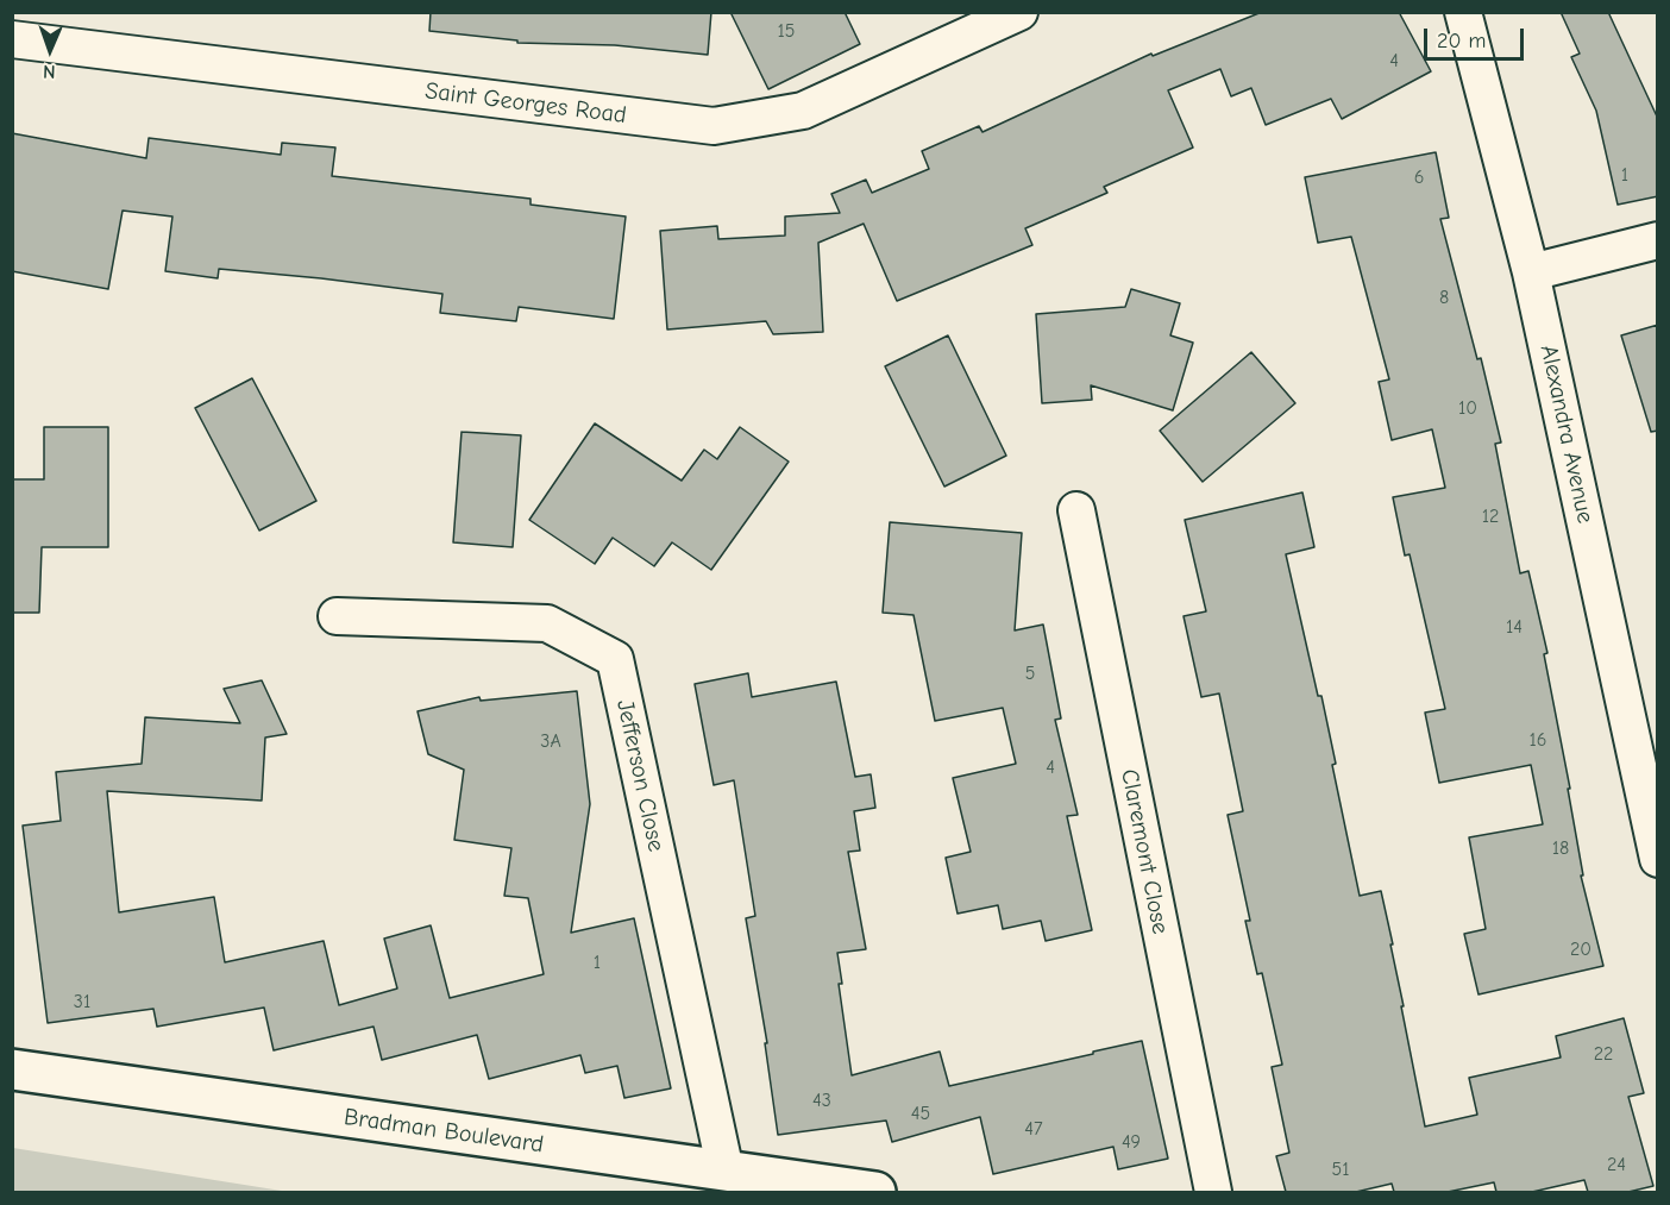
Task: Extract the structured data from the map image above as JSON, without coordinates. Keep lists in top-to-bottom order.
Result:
{
  "streets": {
    "street": [
      "Saint Georges Road",
      "Alexandra Avenue",
      "Jefferson Close",
      "Claremont Close",
      "Bradman Boulevard"
    ]
  },
  "crossings": [
    ["Jefferson Close", "Bradman Boulevard"]
  ],
  "house_numbers": [
    "15",
    "4",
    "1",
    "6",
    "8",
    "10",
    "12",
    "14",
    "5",
    "16",
    "3A",
    "4",
    "18",
    "20",
    "1",
    "31",
    "22",
    "43",
    "45",
    "47",
    "49",
    "24",
    "51"
  ],
  "scale_bar": "20 m",
  "north": "bottom"
}
